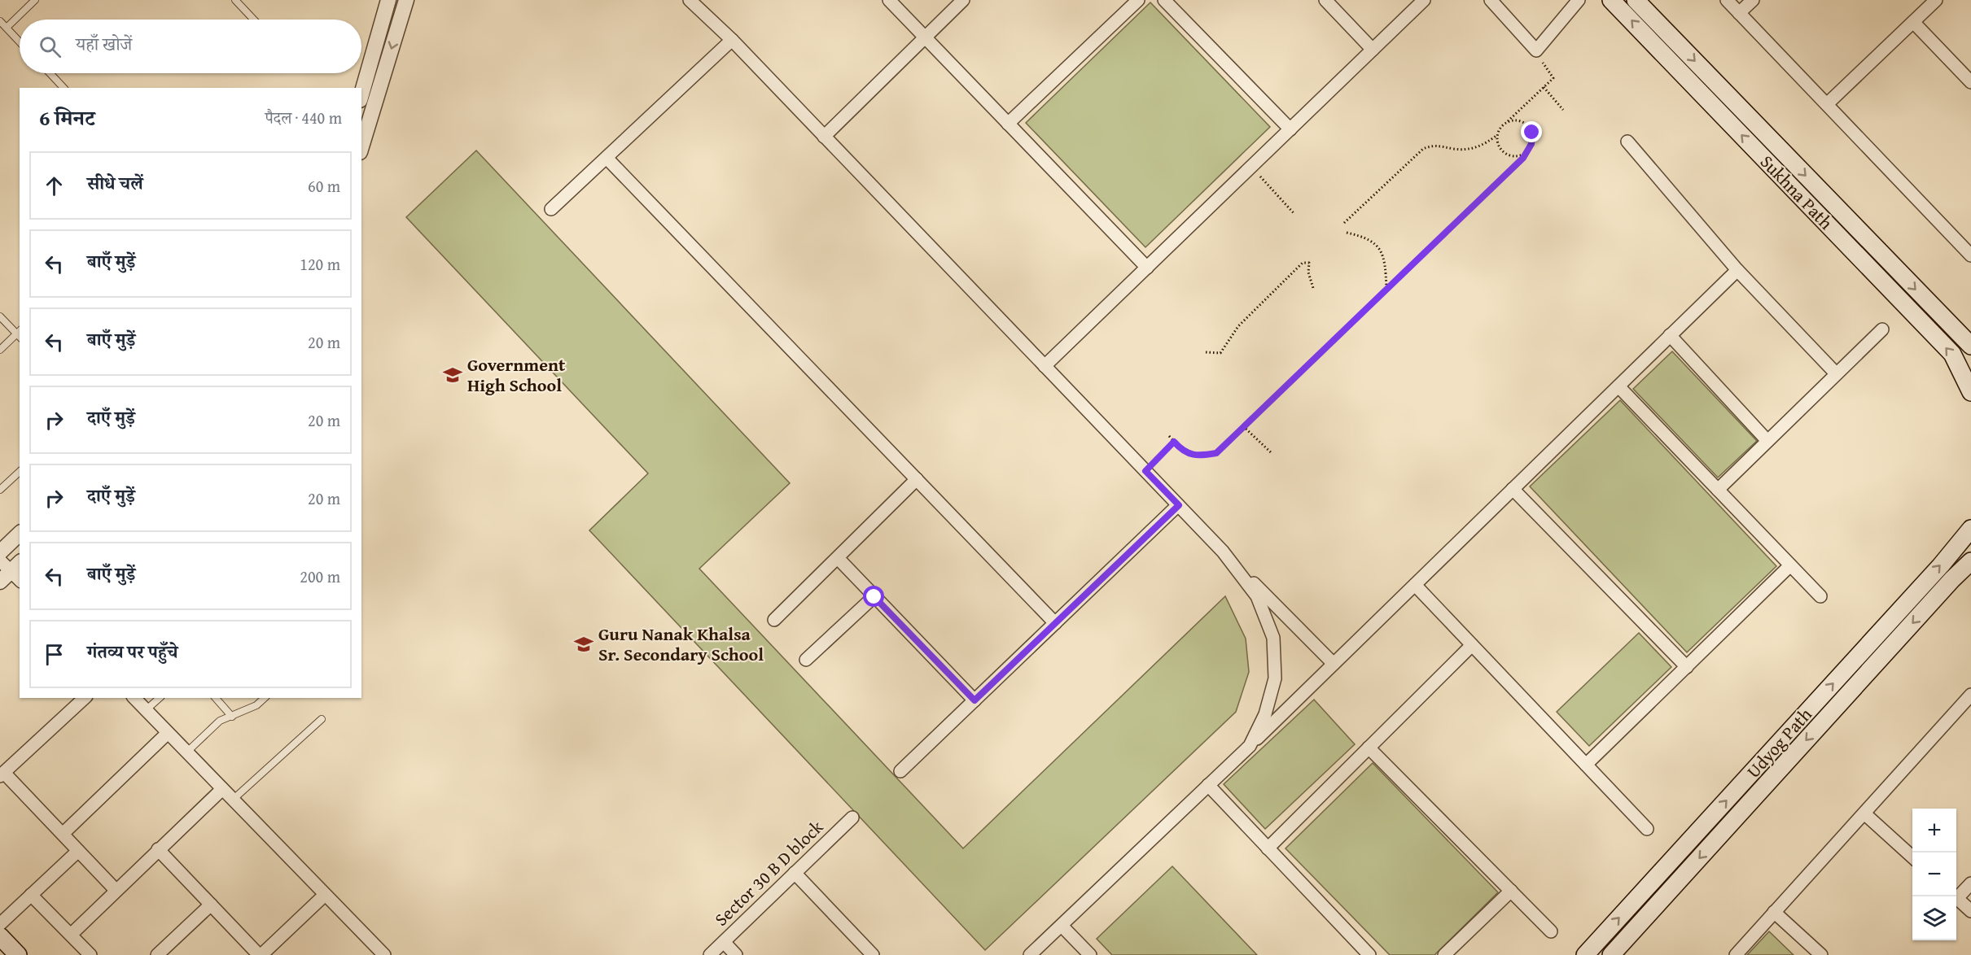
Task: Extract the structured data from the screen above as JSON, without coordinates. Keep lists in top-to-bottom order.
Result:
{
  "streets": {
    "main road": ["Sukhna Path", "Udyog Path"],
    "street": ["Sector 30 B D block"]
  },
  "places": {
    "school or university": ["Government High School", "Guru Nanak Khalsa Sr. Secondary School"]
  },
  "page": {
    "search": "यहाँ खोजें",
    "heading": ["6 मिनट", "पैदल · 440 m"],
    "list": [
      ["सीधे चलें", "60 m"],
      ["बाएँ मुड़ें", "120 m"],
      ["बाएँ मुड़ें", "20 m"],
      ["दाएँ मुड़ें", "20 m"],
      ["दाएँ मुड़ें", "20 m"],
      ["बाएँ मुड़ें", "200 m"],
      "गंतव्य पर पहुँचे"
    ],
    "map_buttons": ["+", "−"]
  }
}
